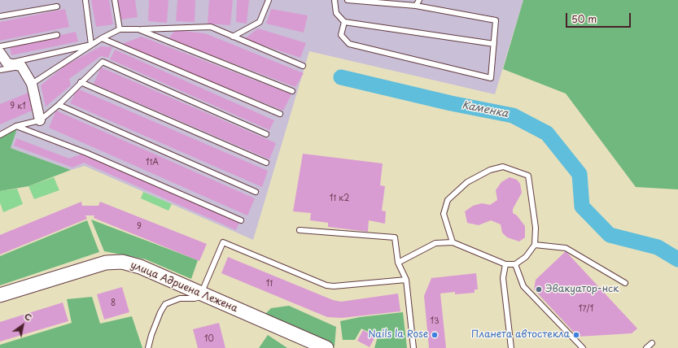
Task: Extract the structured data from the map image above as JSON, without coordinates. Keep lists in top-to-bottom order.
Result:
{
  "streets": {
    "street": ["улица Адриена Лежена"]
  },
  "water": ["Каменка"],
  "places": ["Эвакуатор-нск", "Nails la Rose", "Планета автостекла"],
  "house_numbers": [
    "9 к1",
    "11А",
    "11 к2",
    "9",
    "11",
    "8",
    "17/1",
    "13",
    "10"
  ],
  "scale_bar": "50 m",
  "north": "top right"
}
